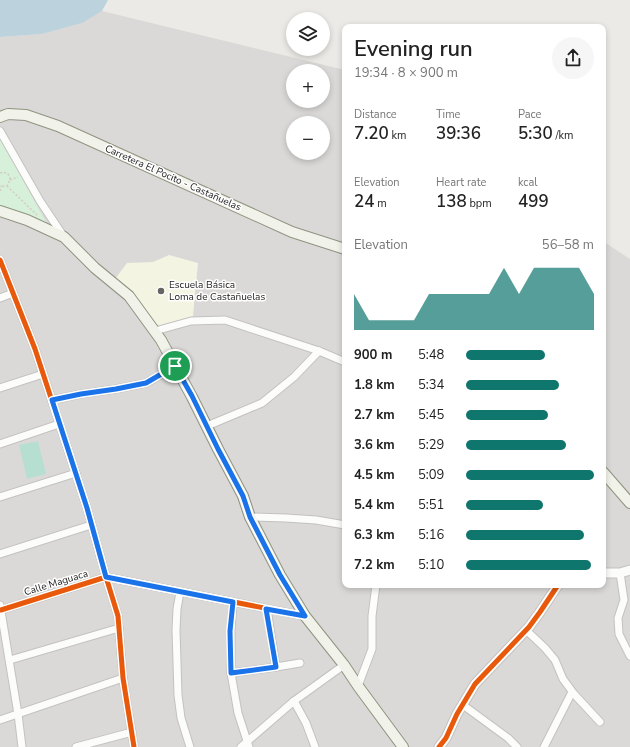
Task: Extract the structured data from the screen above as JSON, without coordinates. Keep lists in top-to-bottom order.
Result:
{
  "streets": {
    "main road": ["Carretera El Pocito - Castañuelas"],
    "street": ["Calle Maguaca"]
  },
  "places": ["Escuela Básica Loma de Castañuelas"],
  "page": {
    "map_buttons": ["+", "−"],
    "heading": ["Evening run", "19:34 · 8 × 900 m"],
    "stats": [
      ["Distance", "7.20 km"],
      ["Time", "39:36"],
      ["Pace", "5:30 /km"],
      ["Elevation", "24 m"],
      ["Heart rate", "138 bpm"],
      ["kcal", "499"]
    ],
    "chart": ["Elevation", "56–58 m"],
    "list": [
      {
        "name": "900 m",
        "note": "5:48"
      },
      {
        "name": "1.8 km",
        "note": "5:34"
      },
      {
        "name": "2.7 km",
        "note": "5:45"
      },
      {
        "name": "3.6 km",
        "note": "5:29"
      },
      {
        "name": "4.5 km",
        "note": "5:09"
      },
      {
        "name": "5.4 km",
        "note": "5:51"
      },
      {
        "name": "6.3 km",
        "note": "5:16"
      },
      {
        "name": "7.2 km",
        "note": "5:10"
      }
    ]
  }
}
